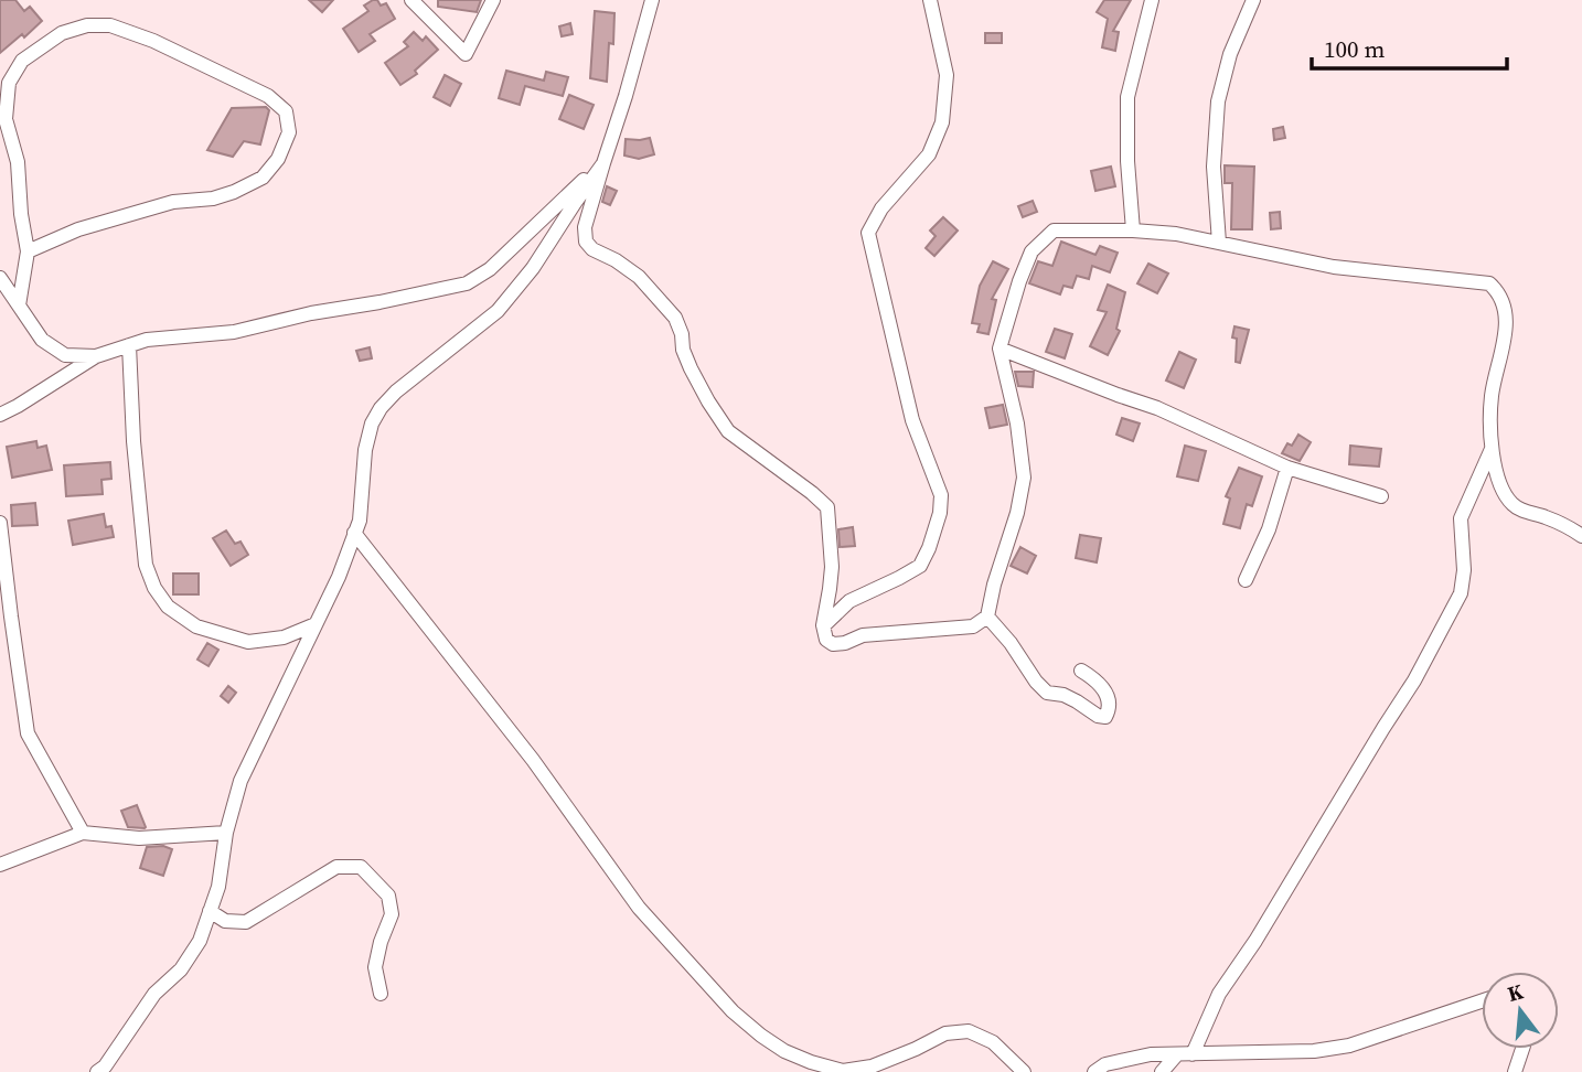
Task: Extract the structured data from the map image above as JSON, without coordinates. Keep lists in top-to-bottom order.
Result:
{
  "scale_bar": "100 m",
  "north": "top"
}
